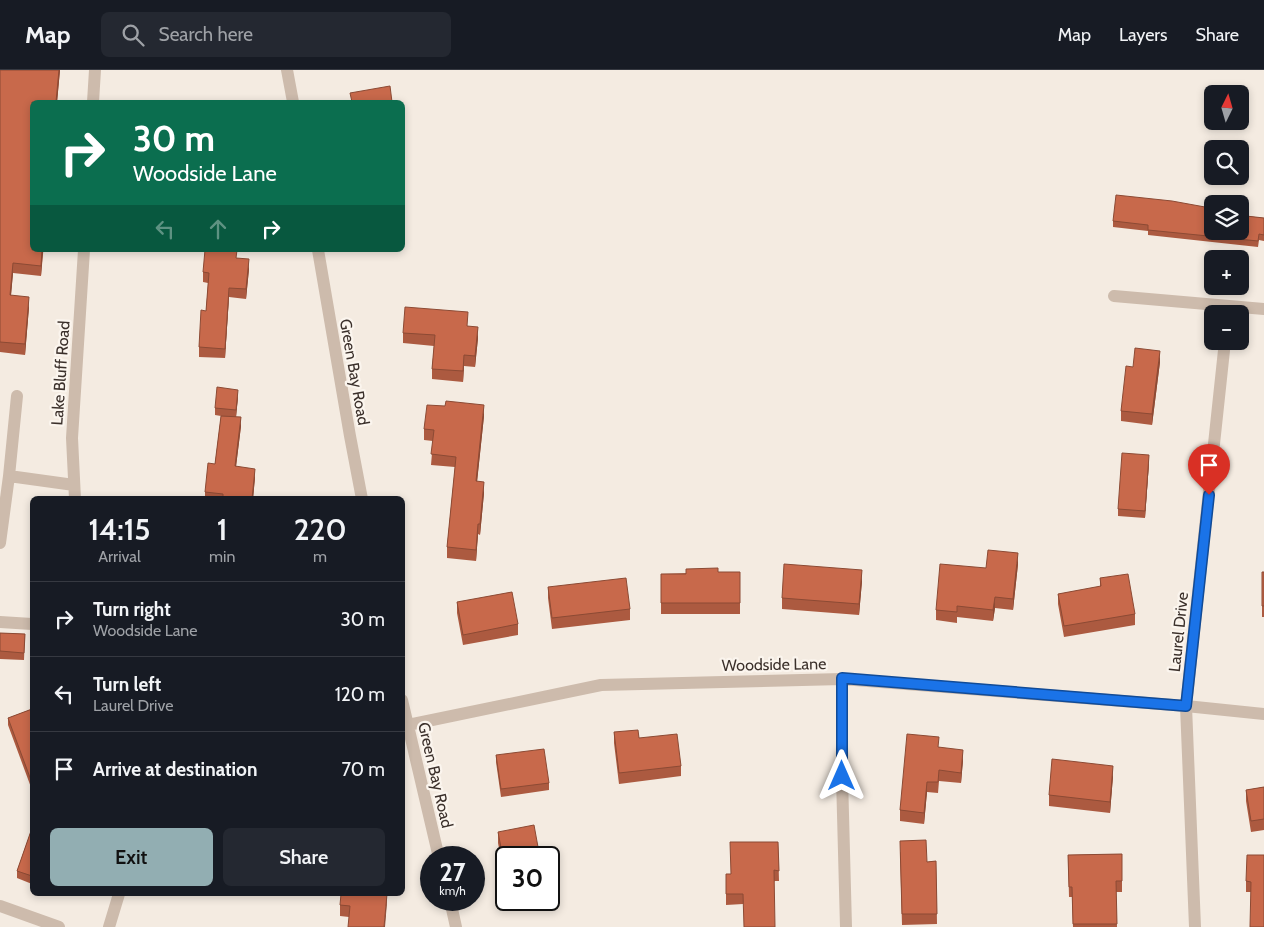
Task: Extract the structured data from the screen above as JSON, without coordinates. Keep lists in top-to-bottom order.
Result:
{
  "streets": {
    "street": [
      "Green Bay Road",
      "Lake Bluff Road",
      "Laurel Drive",
      "Woodside Lane"
    ]
  },
  "crossings": [
    ["Green Bay Road", "Woodside Lane"],
    ["Laurel Drive", "Woodside Lane"]
  ],
  "north": "top",
  "page": {
    "header": "Map",
    "search": "Search here",
    "nav": ["Map", "Layers", "Share"],
    "map_buttons": ["+", "−"],
    "turn": ["30 m", "Woodside Lane"],
    "eta": [
      "14:15",
      "Arrival",
      "1",
      "min",
      "220",
      "m"
    ],
    "list": [
      {
        "name": "Turn right",
        "note": "Woodside Lane",
        "value": "30 m"
      },
      {
        "name": "Turn left",
        "note": "Laurel Drive",
        "value": "120 m"
      },
      {
        "name": "Arrive at destination",
        "value": "70 m"
      }
    ],
    "buttons": ["Exit", "Share"],
    "speed": "27 km/h",
    "limit": "30"
  }
}
